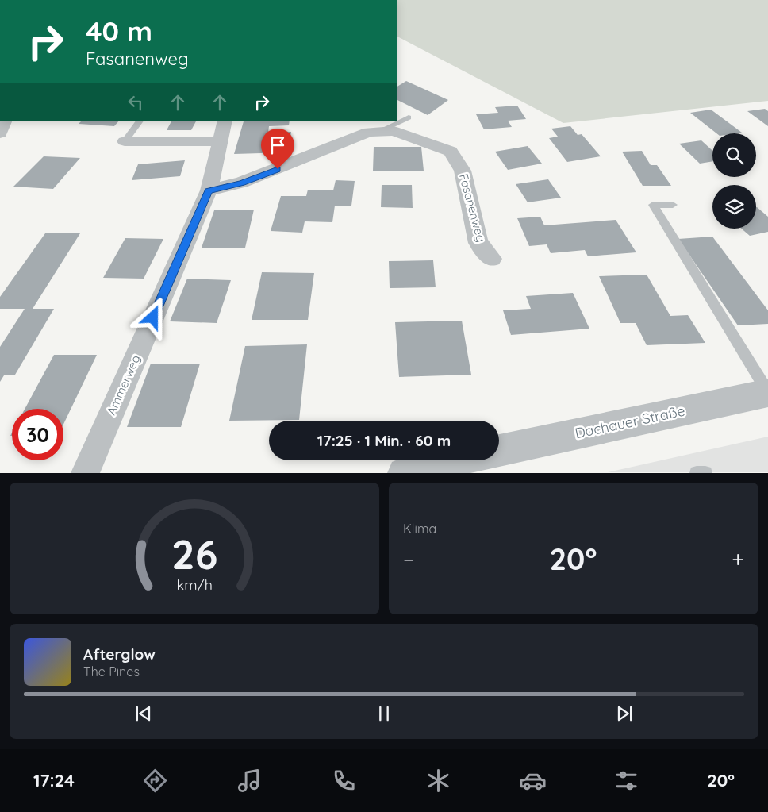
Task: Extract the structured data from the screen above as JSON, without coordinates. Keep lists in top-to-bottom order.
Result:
{
  "streets": {
    "street": ["Fasanenweg", "Ammerweg", "Dachauer Straße"]
  },
  "crossings": [
    ["Fasanenweg", "Ammerweg"]
  ],
  "page": {
    "turn": ["40 m", "Fasanenweg"],
    "limit": "30",
    "trip": "17:25 · 1 Min. · 60 m",
    "tile": "Klima",
    "heat": ["−", "20°", "+"],
    "song": ["Afterglow", "The Pines"],
    "tabs": ["17:24", "20°"],
    "gauge": ["26", "km/h"]
  }
}
